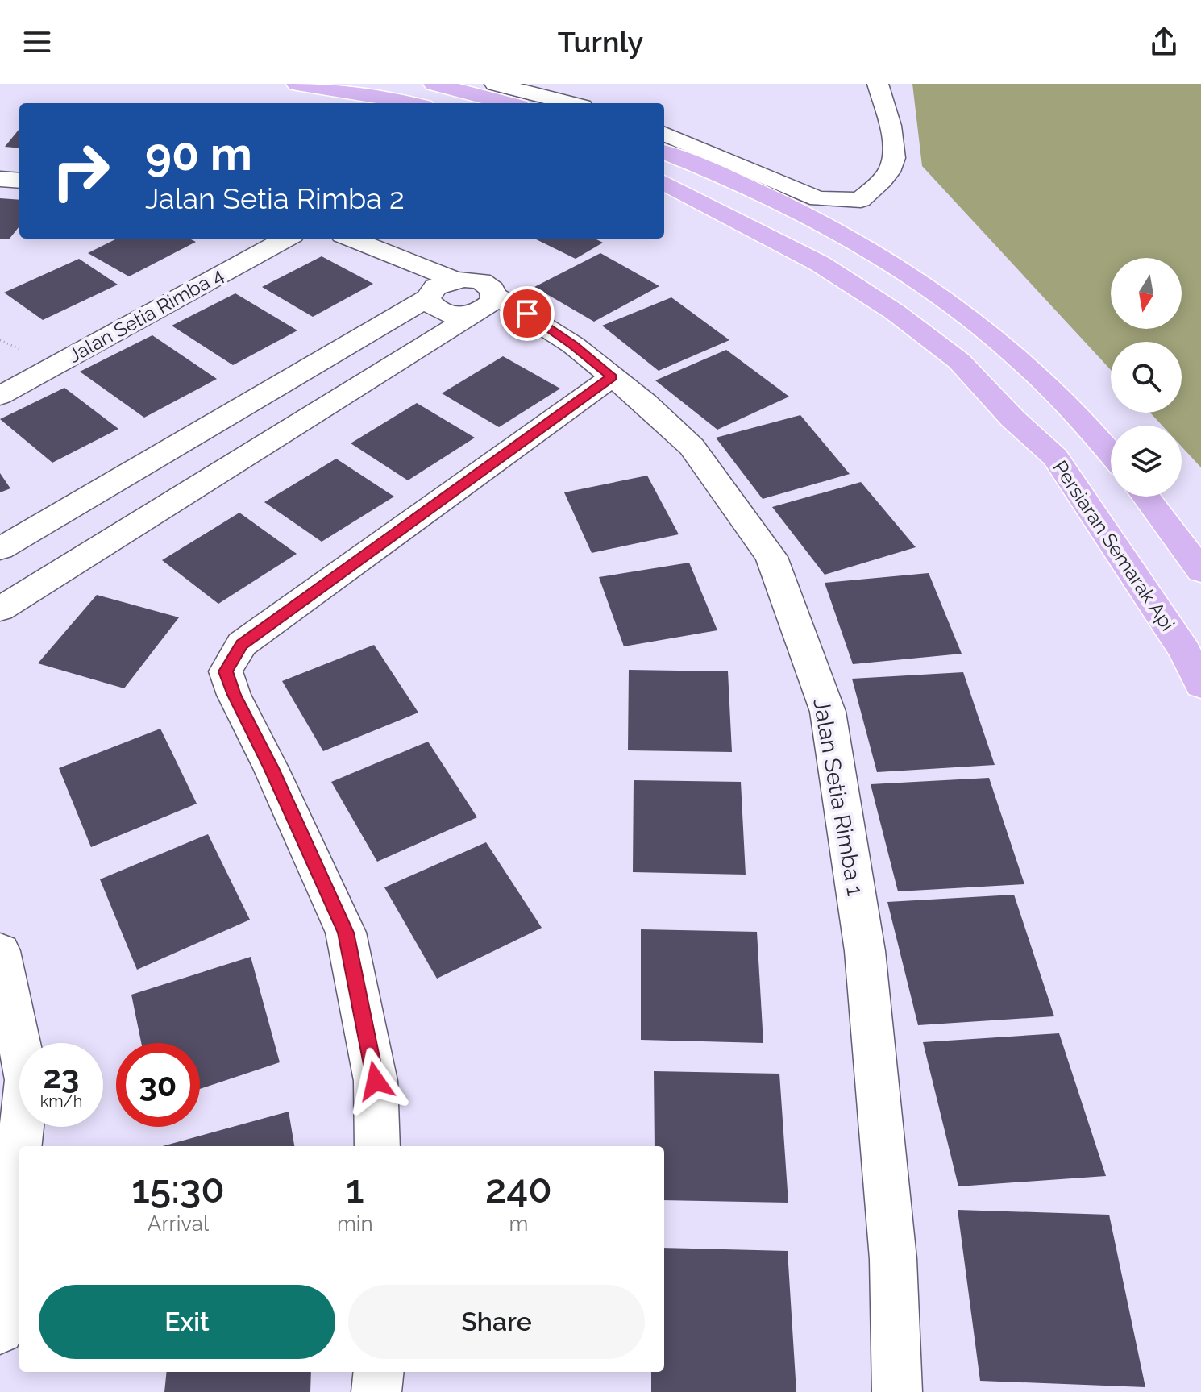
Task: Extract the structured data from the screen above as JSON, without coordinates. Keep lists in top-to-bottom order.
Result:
{
  "streets": {
    "main road": ["Persiaran Semarak Api"],
    "street": ["Jalan Setia Rimba 4", "Jalan Setia Rimba 1"]
  },
  "north": "bottom",
  "page": {
    "header": "Turnly",
    "turn": ["90 m", "Jalan Setia Rimba 2"],
    "speed": "23 km/h",
    "limit": "30",
    "eta": [
      "15:30",
      "Arrival",
      "1",
      "min",
      "240",
      "m"
    ],
    "buttons": ["Exit", "Share"]
  }
}
